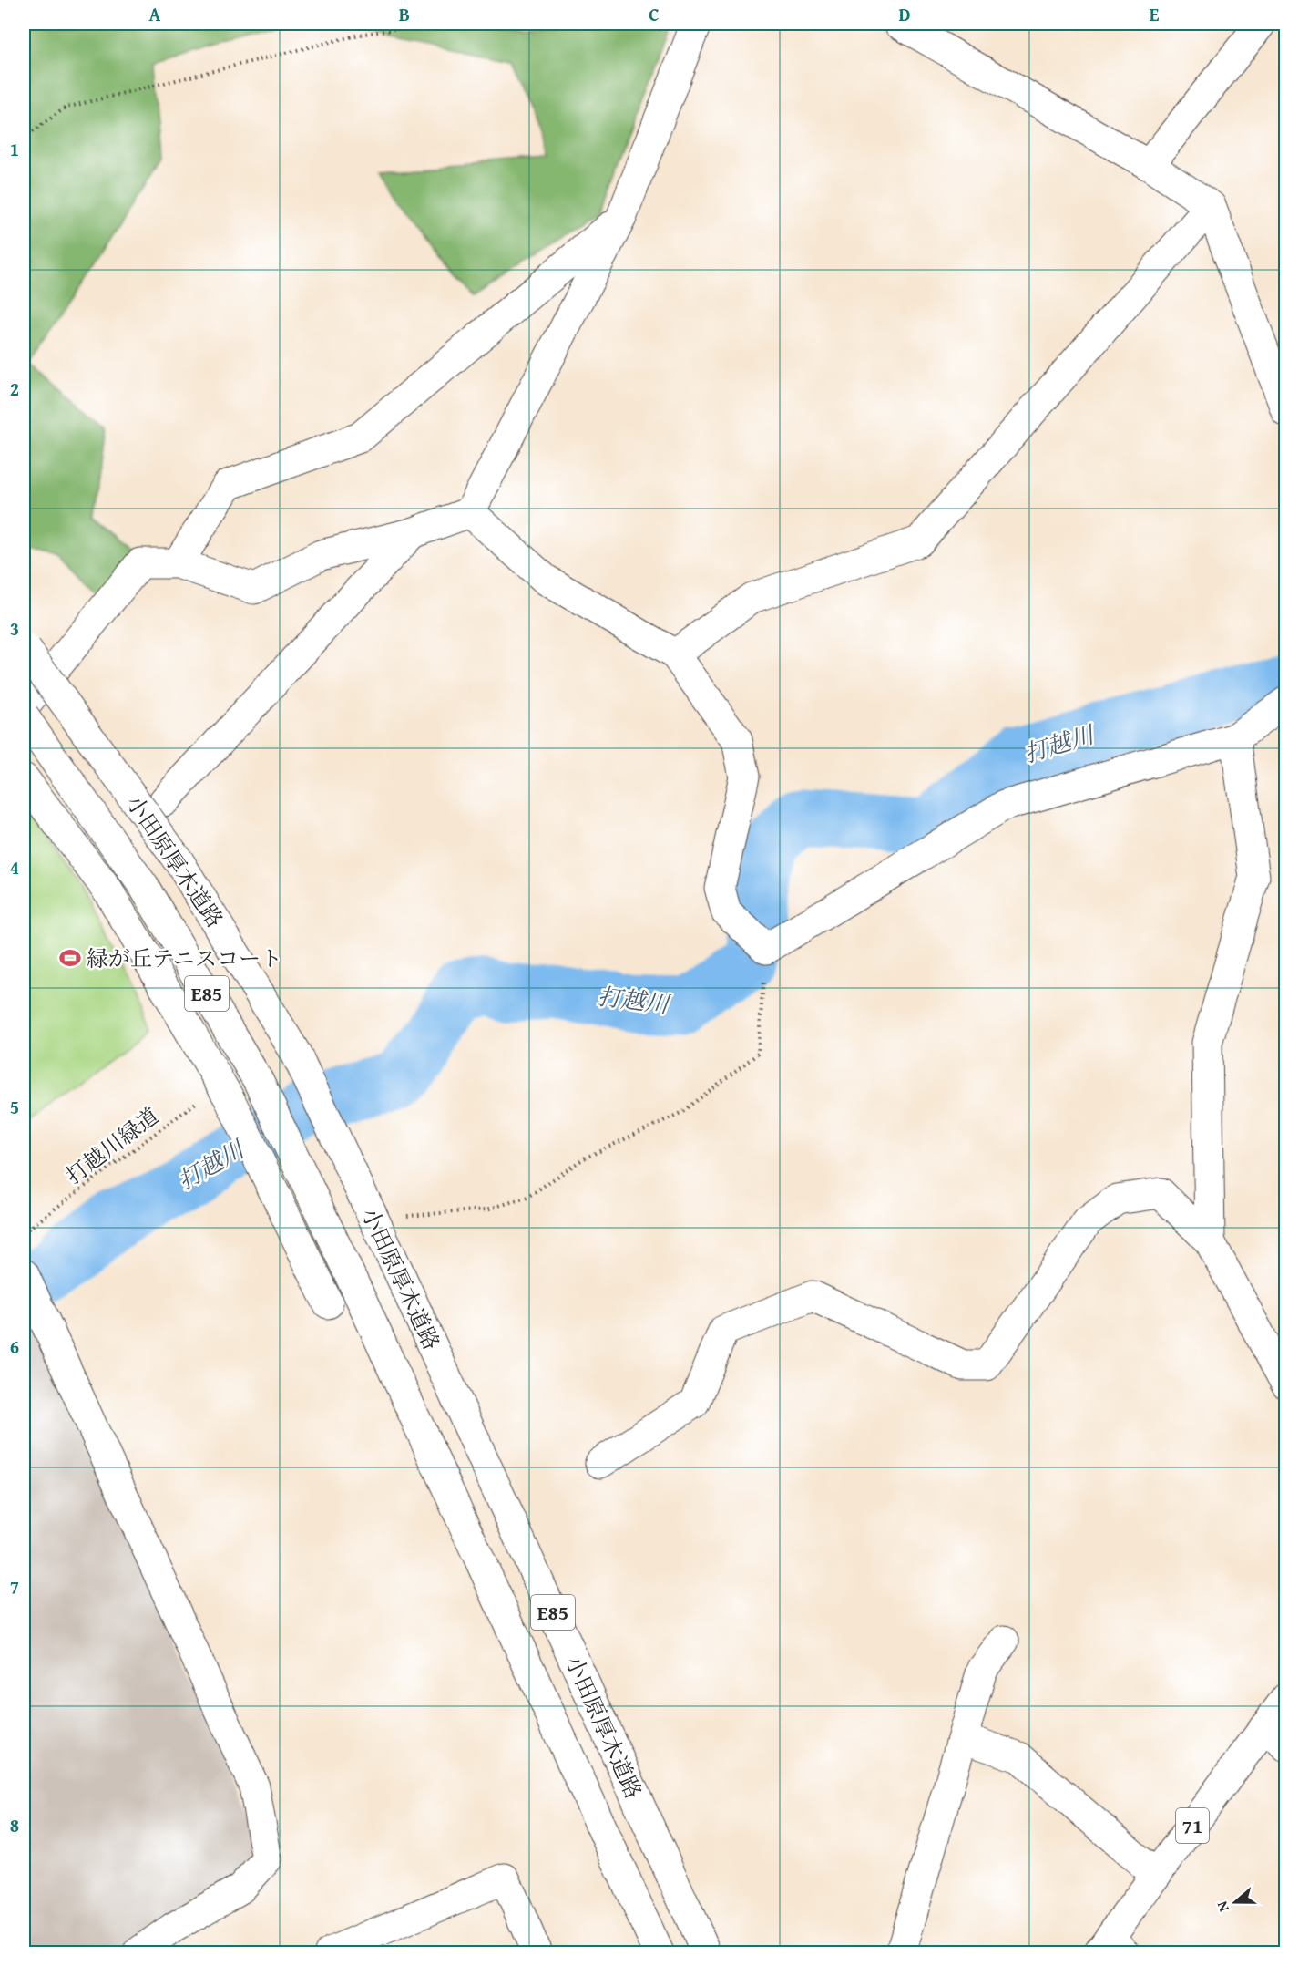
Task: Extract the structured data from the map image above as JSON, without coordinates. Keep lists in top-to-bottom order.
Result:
{
  "streets": {
    "main road": ["小田原厚木道路", "E85", "71"],
    "path": ["打越川緑道"]
  },
  "water": ["打越川"],
  "places": {
    "sports": ["緑が丘テニスコート"]
  },
  "north": "left",
  "grid": {
    "columns": [
      "A",
      "B",
      "C",
      "D",
      "E"
    ],
    "rows": [
      "1",
      "2",
      "3",
      "4",
      "5",
      "6",
      "7",
      "8"
    ]
  }
}
